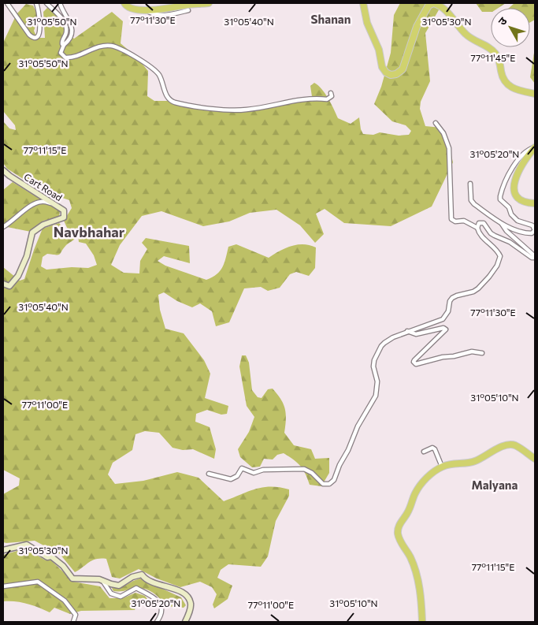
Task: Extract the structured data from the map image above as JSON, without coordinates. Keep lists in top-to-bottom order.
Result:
{
  "streets": {
    "main road": ["Cart Road"]
  },
  "districts": ["Shanan", "Navbhahar", "Malyana"],
  "north": "top left",
  "coordinates": [
    "77°11'30\"E",
    "31°05'50\"N",
    "31°05'40\"N",
    "31°05'30\"N",
    "77°11'45\"E",
    "77°11'15\"E",
    "31°05'20\"N",
    "31°05'10\"N",
    "77°11'00\"E"
  ]
}
